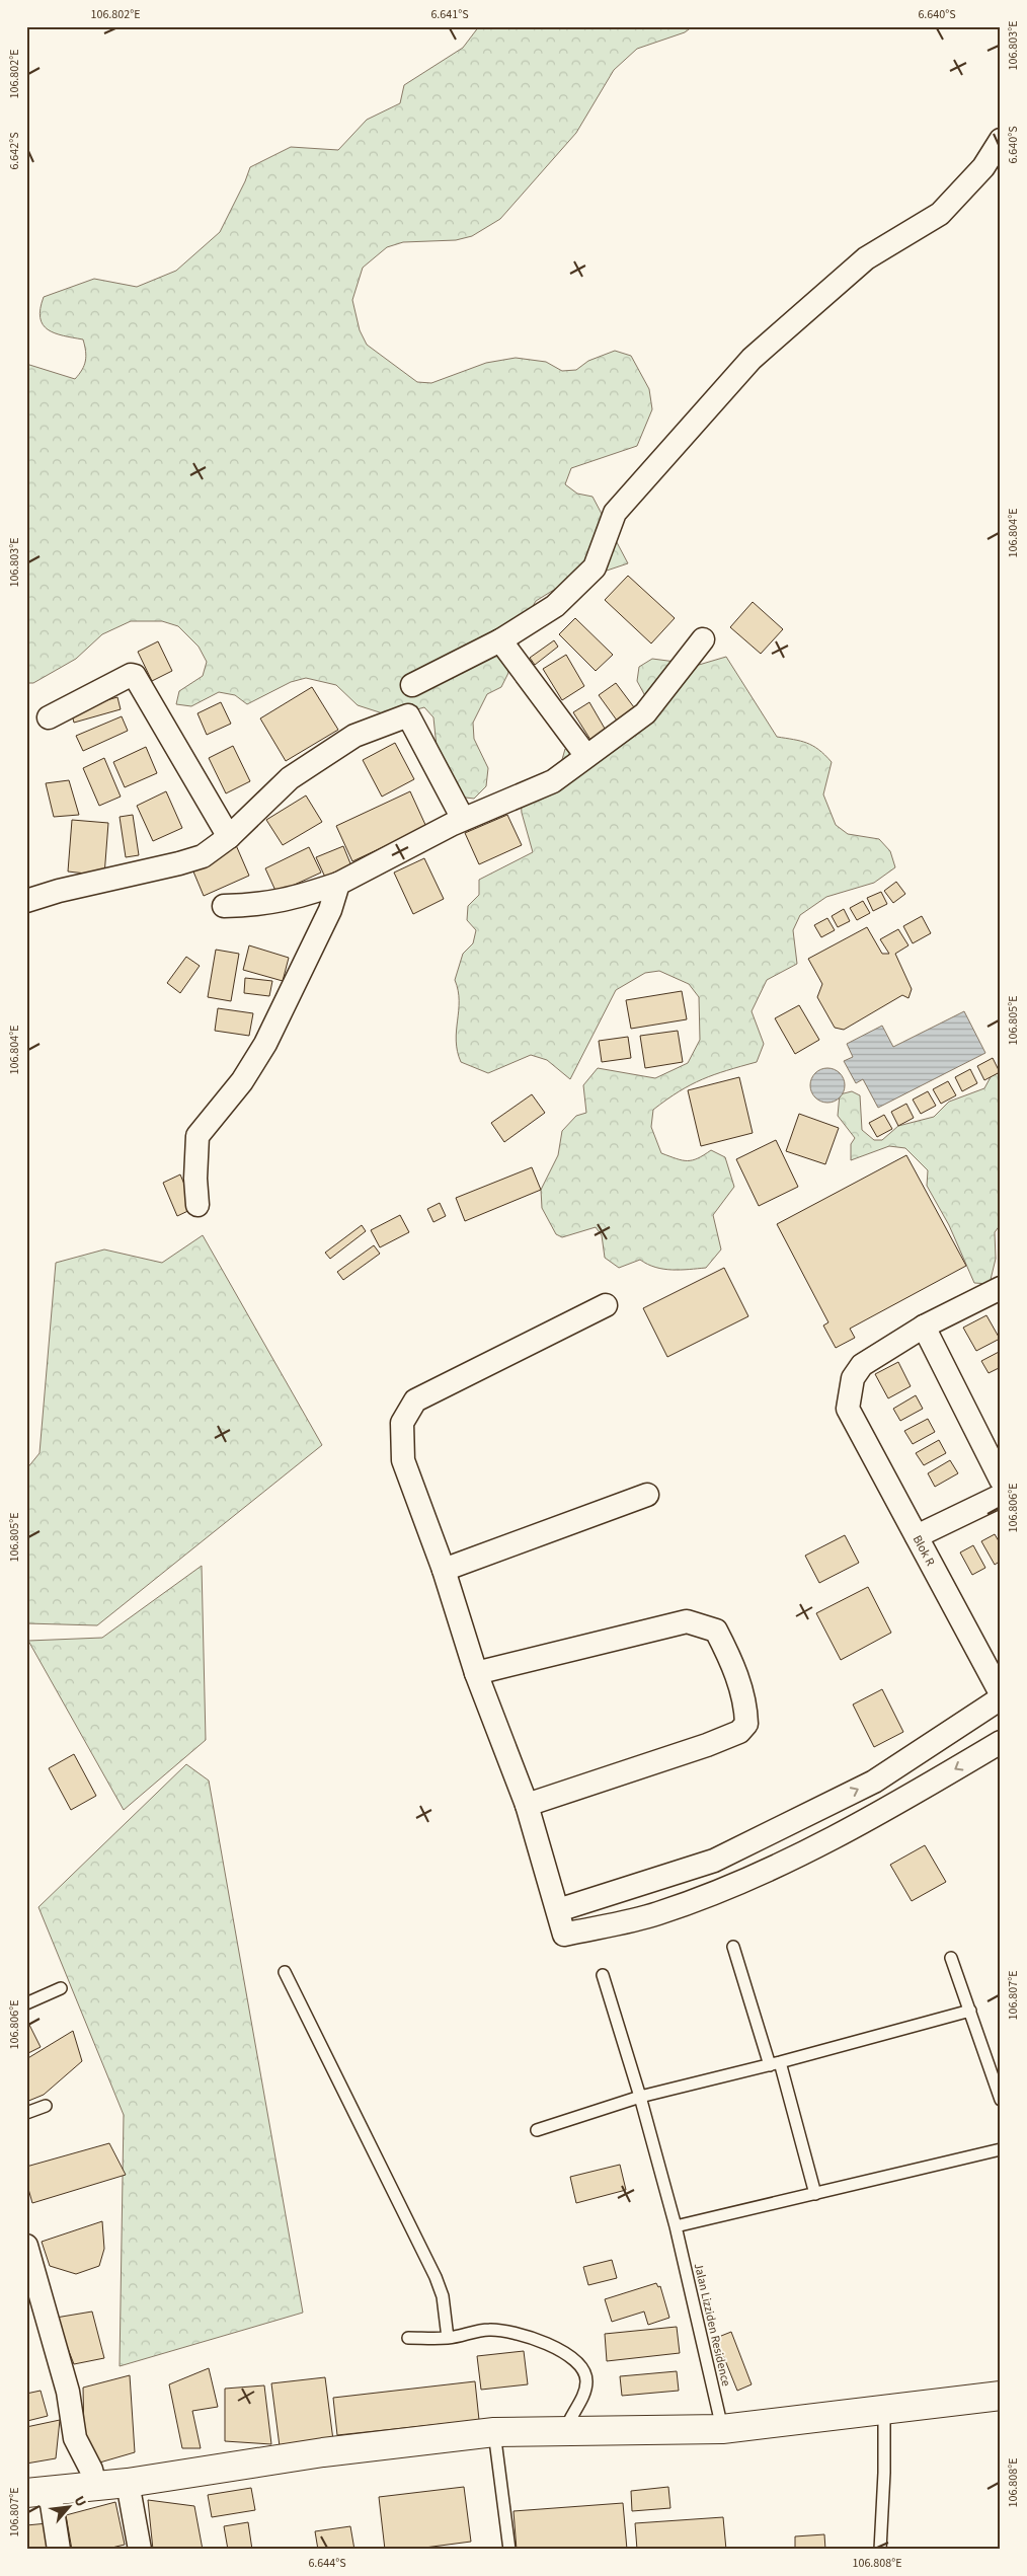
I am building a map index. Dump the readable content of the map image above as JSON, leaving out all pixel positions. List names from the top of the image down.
{
  "streets": {
    "street": ["Blok R"],
    "lane": ["Jalan Lizziden Residence"]
  },
  "north": "top right",
  "coordinates": [
    "106.802°E",
    "6.641°S",
    "6.640°S",
    "106.803°E",
    "6.642°S",
    "106.804°E",
    "106.805°E",
    "106.806°E",
    "106.807°E",
    "106.808°E",
    "6.644°S"
  ]
}
